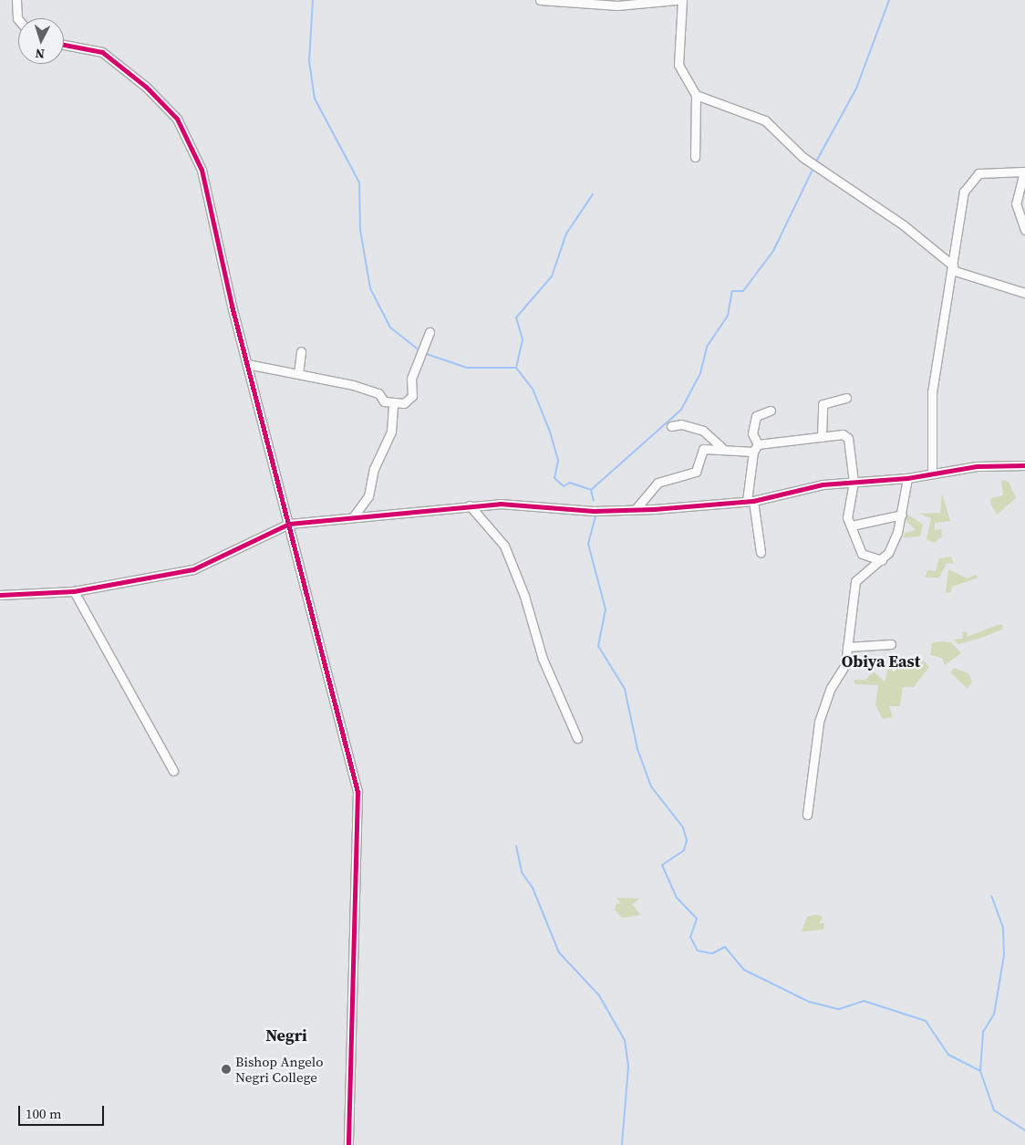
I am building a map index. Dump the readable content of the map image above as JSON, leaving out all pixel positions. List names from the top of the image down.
{
  "districts": ["Obiya East", "Negri"],
  "places": ["Bishop Angelo Negri College"],
  "scale_bar": "100 m",
  "north": "bottom"
}
